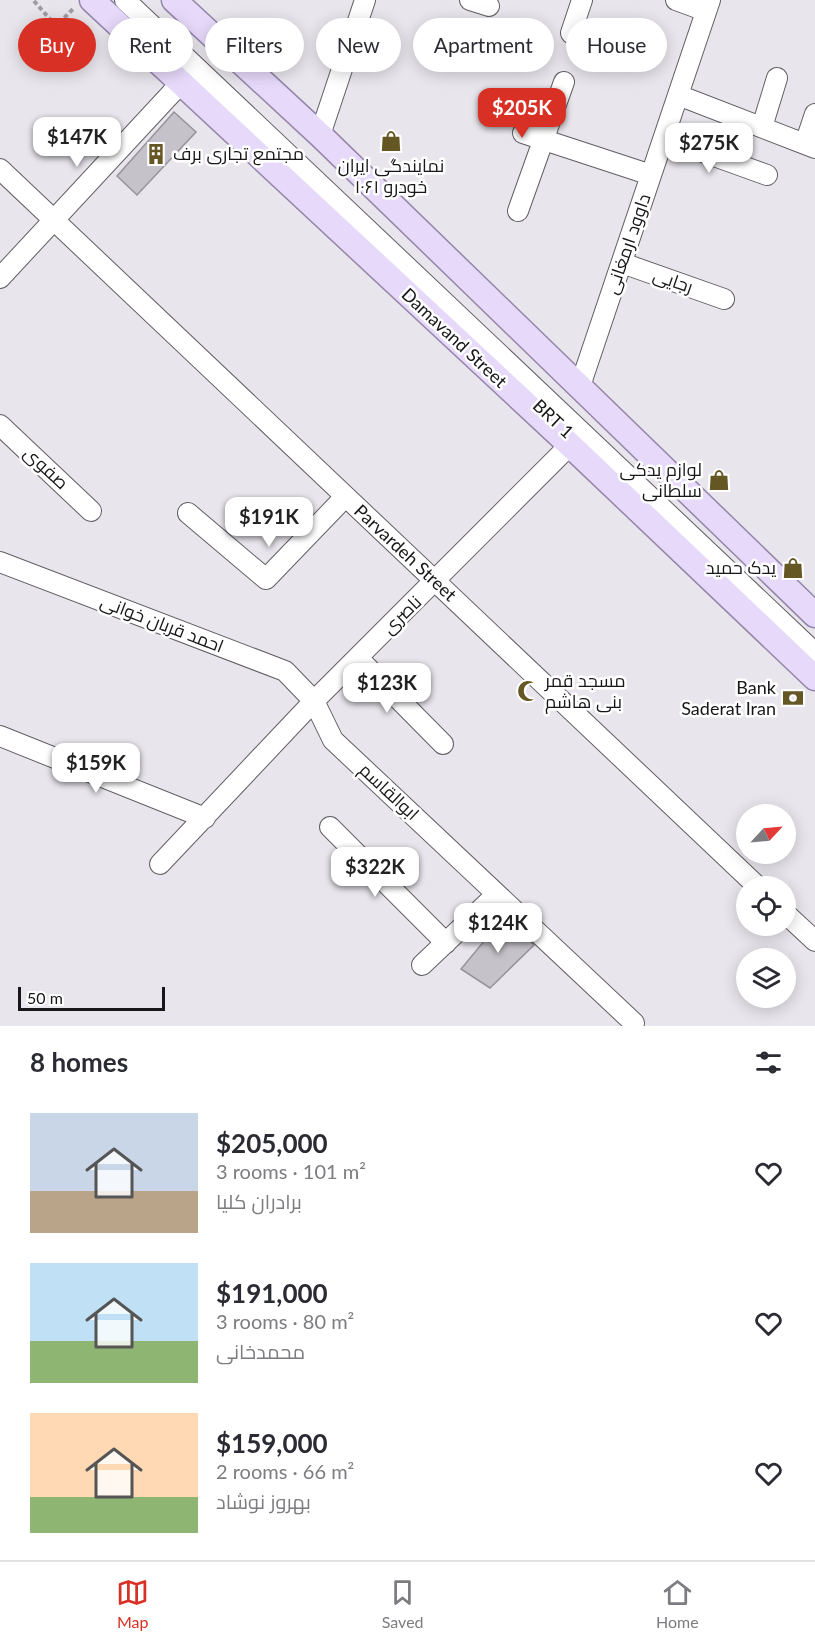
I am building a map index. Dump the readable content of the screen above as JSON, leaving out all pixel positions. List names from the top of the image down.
{
  "streets": {
    "main road": ["Damavand Street"],
    "street": [
      "داوود ارمغانی",
      "رجایی",
      "BRT 1",
      "صفوی",
      "Parvardeh Street",
      "ناصری",
      "احمد قربان خوانی",
      "ابوالقاسم"
    ]
  },
  "crossings": [
    ["داوود ارمغانی", "رجایی"],
    ["Damavand Street", "ناصری"],
    ["Parvardeh Street", "ناصری"],
    ["ناصری", "احمد قربان خوانی"],
    ["ناصری", "ابوالقاسم"],
    ["احمد قربان خوانی", "ابوالقاسم"]
  ],
  "places": {
    "shop": ["نمایندگی ایران خودرو ۱۰۶۱", "لوازم یدکی سلطانی", "یدک حمید"],
    "building": ["مجتمع تجاری برف"],
    "mosque": ["مسجد قمر بنی هاشم"],
    "bank": ["Bank Saderat Iran"]
  },
  "scale_bar": "50 m",
  "north": "top right",
  "page": {
    "chip": [
      "Buy",
      "Rent",
      "Filters",
      "New",
      "Apartment",
      "House"
    ],
    "price": [
      "$205K",
      "$147K",
      "$275K",
      "$191K",
      "$123K",
      "$159K",
      "$322K",
      "$124K"
    ],
    "scale": "50 m",
    "heading": "8 homes",
    "list": [
      {
        "name": "$205,000",
        "note": "3 rooms · 101 m² · برادران کلیا"
      },
      {
        "name": "$191,000",
        "note": "3 rooms · 80 m² · محمدخانی"
      },
      {
        "name": "$159,000",
        "note": "2 rooms · 66 m² · بهروز نوشاد"
      }
    ],
    "tabs": ["Map", "Saved", "Home"]
  }
}
